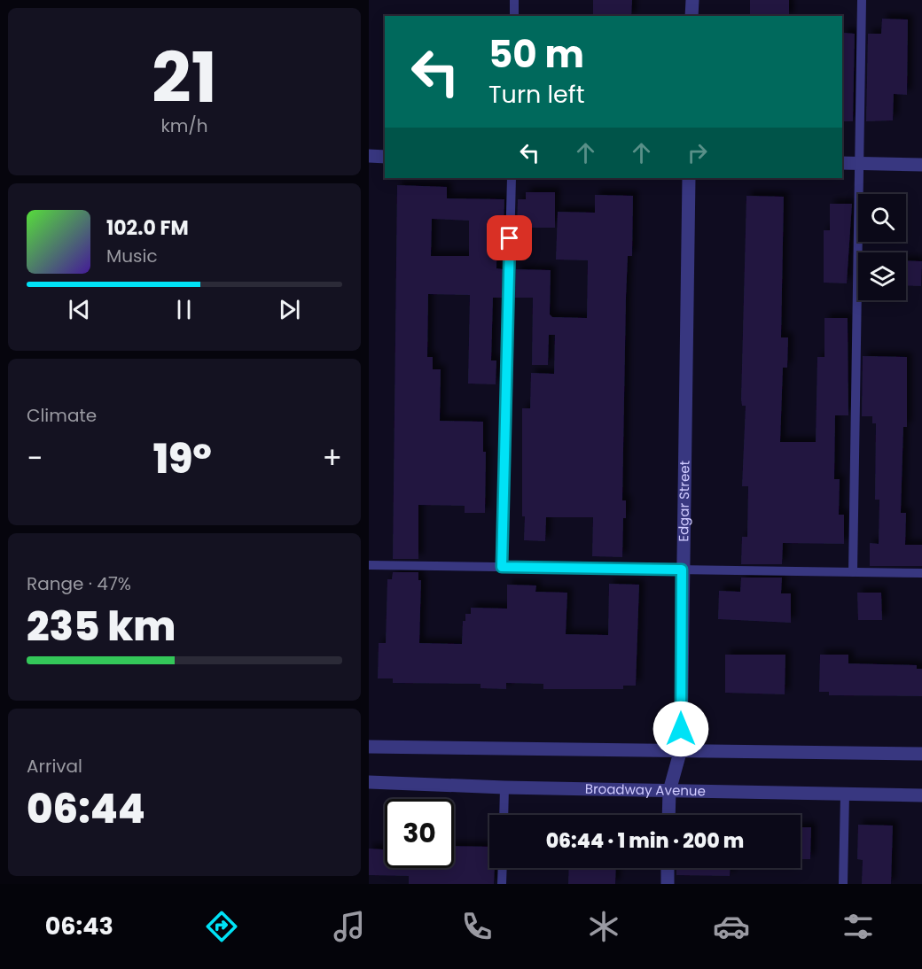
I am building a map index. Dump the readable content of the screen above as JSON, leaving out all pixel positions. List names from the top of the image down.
{
  "streets": {
    "street": ["Edgar Street", "Broadway Avenue"]
  },
  "crossings": [
    ["Edgar Street", "Broadway Avenue"]
  ],
  "page": {
    "tile": [
      ["21", "km/h"],
      "Climate",
      ["Range · 47%", "235 km"],
      ["Arrival", "06:44"]
    ],
    "turn": ["50 m", "Turn left"],
    "song": ["102.0 FM", "Music"],
    "heat": ["−", "19°", "+"],
    "limit": "30",
    "trip": "06:44 · 1 min · 200 m",
    "tabs": "06:43"
  }
}
